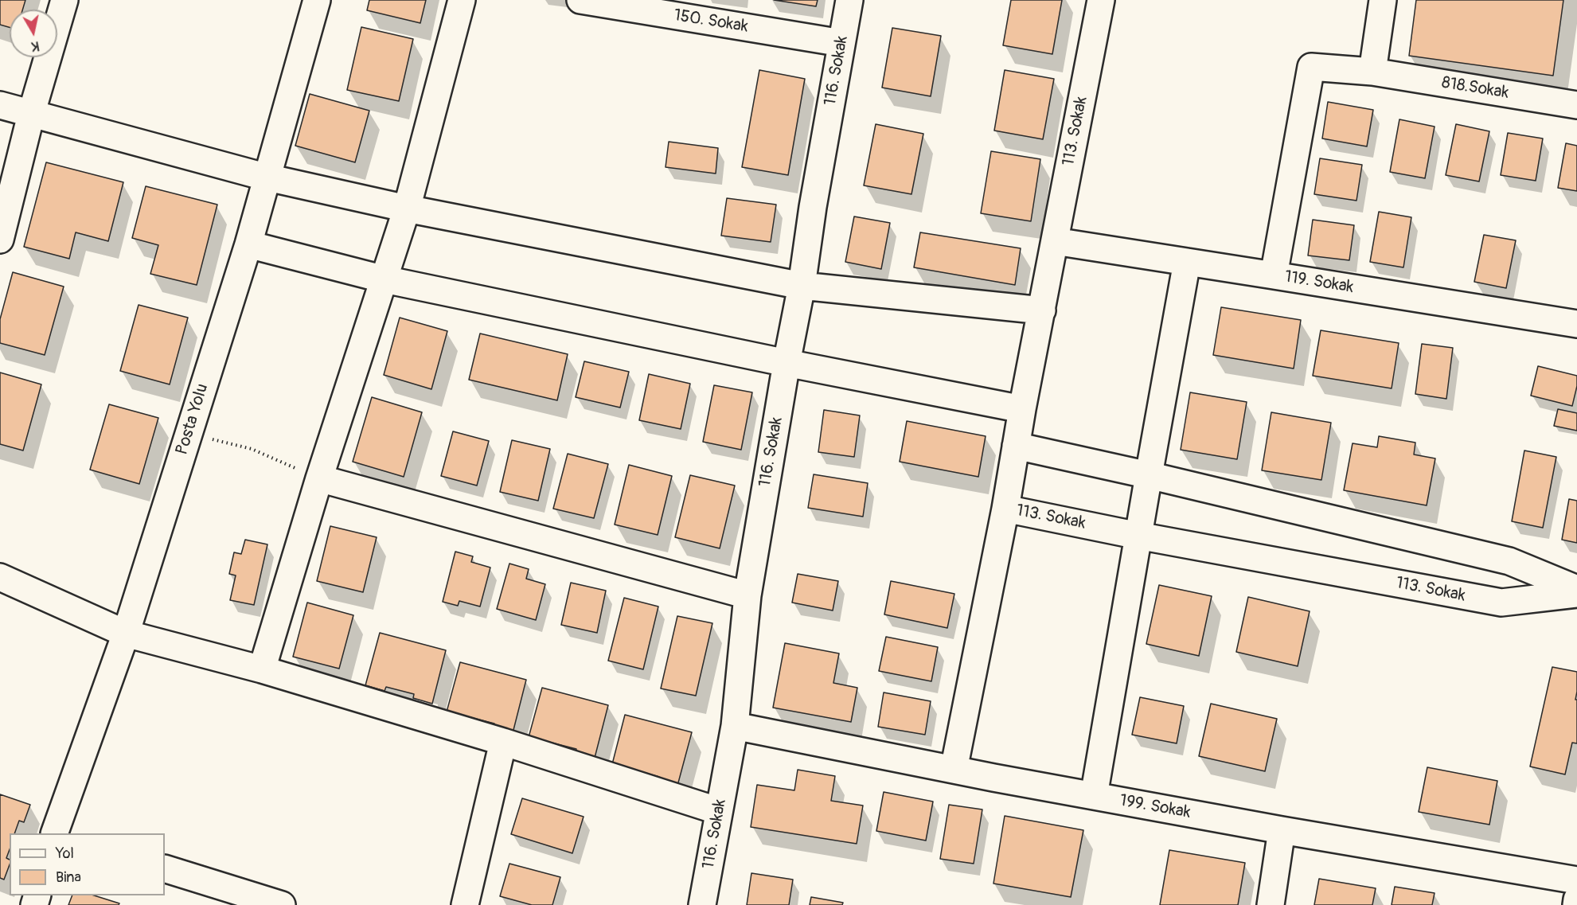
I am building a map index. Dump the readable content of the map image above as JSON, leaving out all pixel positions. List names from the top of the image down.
{
  "streets": {
    "street": [
      "150. Sokak",
      "116. Sokak",
      "818.Sokak",
      "113. Sokak",
      "119. Sokak",
      "Posta Yolu",
      "199. Sokak"
    ]
  },
  "crossings": [
    ["150. Sokak", "116. Sokak"],
    ["116. Sokak", "199. Sokak"],
    ["818.Sokak", "119. Sokak"]
  ],
  "legend": ["Yol", "Bina"],
  "north": "bottom"
}
